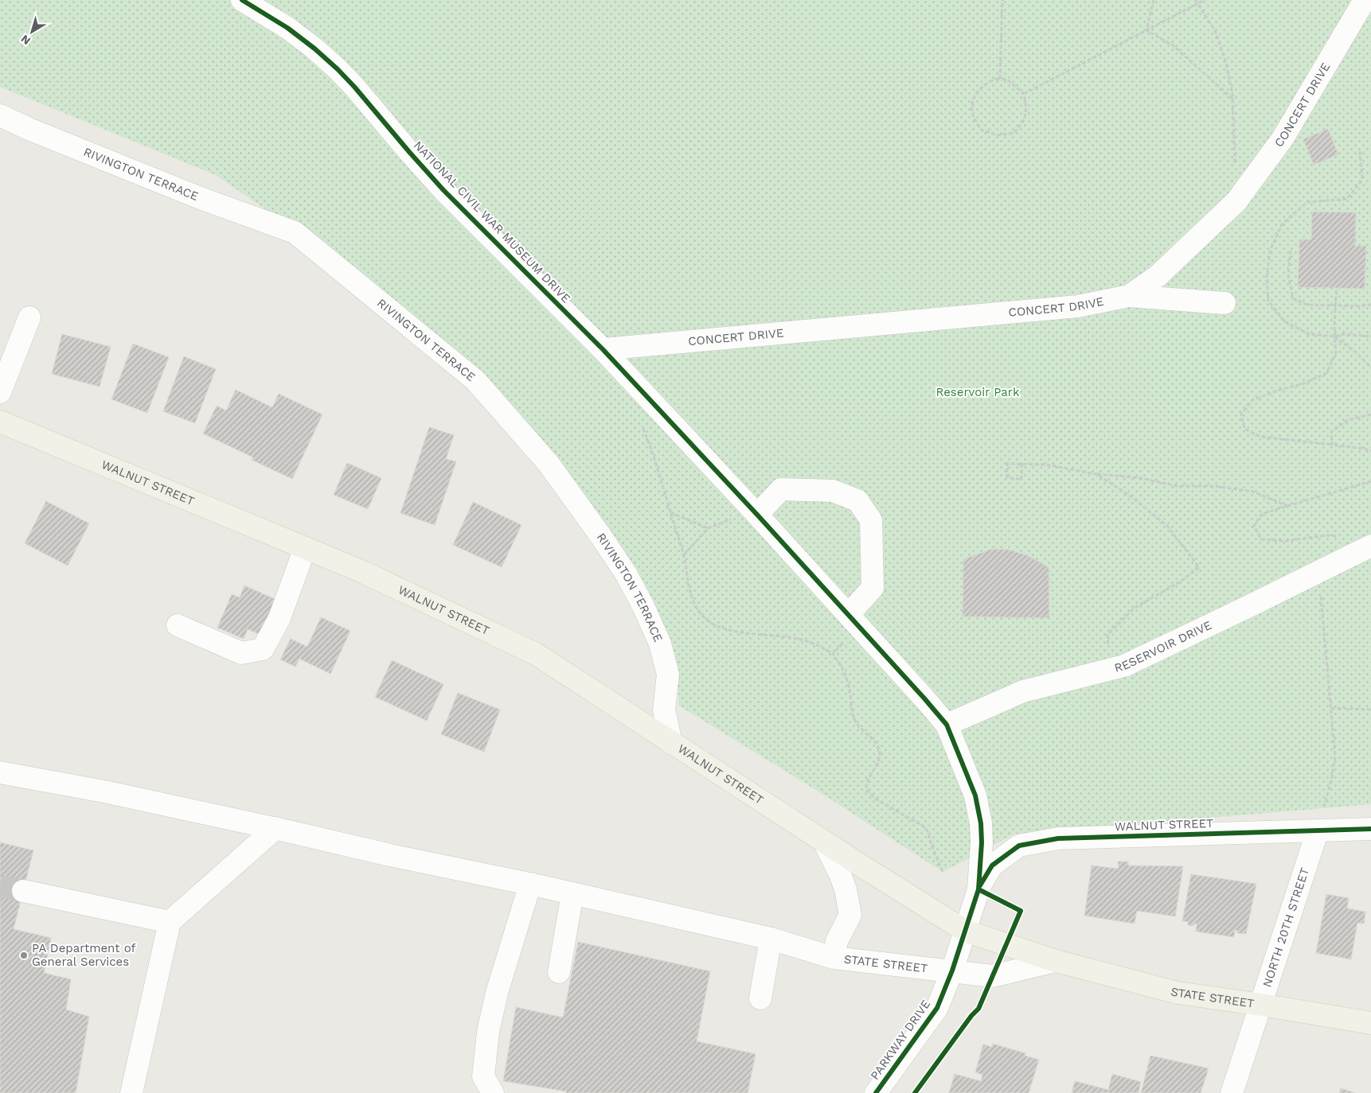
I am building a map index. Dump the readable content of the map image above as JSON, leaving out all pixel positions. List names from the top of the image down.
{
  "streets": {
    "main road": ["WALNUT STREET", "STATE STREET"],
    "street": [
      "CONCERT DRIVE",
      "RIVINGTON TERRACE",
      "NATIONAL CIVIL WAR MUSEUM DRIVE",
      "RESERVOIR DRIVE",
      "NORTH 20TH STREET",
      "PARKWAY DRIVE"
    ]
  },
  "crossings": [
    ["CONCERT DRIVE", "NATIONAL CIVIL WAR MUSEUM DRIVE"],
    ["RIVINGTON TERRACE", "WALNUT STREET"],
    ["NATIONAL CIVIL WAR MUSEUM DRIVE", "WALNUT STREET"],
    ["NATIONAL CIVIL WAR MUSEUM DRIVE", "RESERVOIR DRIVE"],
    ["NATIONAL CIVIL WAR MUSEUM DRIVE", "PARKWAY DRIVE"],
    ["WALNUT STREET", "NORTH 20TH STREET"],
    ["WALNUT STREET", "STATE STREET"],
    ["WALNUT STREET", "PARKWAY DRIVE"],
    ["NORTH 20TH STREET", "STATE STREET"],
    ["STATE STREET", "PARKWAY DRIVE"]
  ],
  "parks": ["Reservoir Park"],
  "places": ["PA Department of General Services"],
  "north": "bottom left"
}
